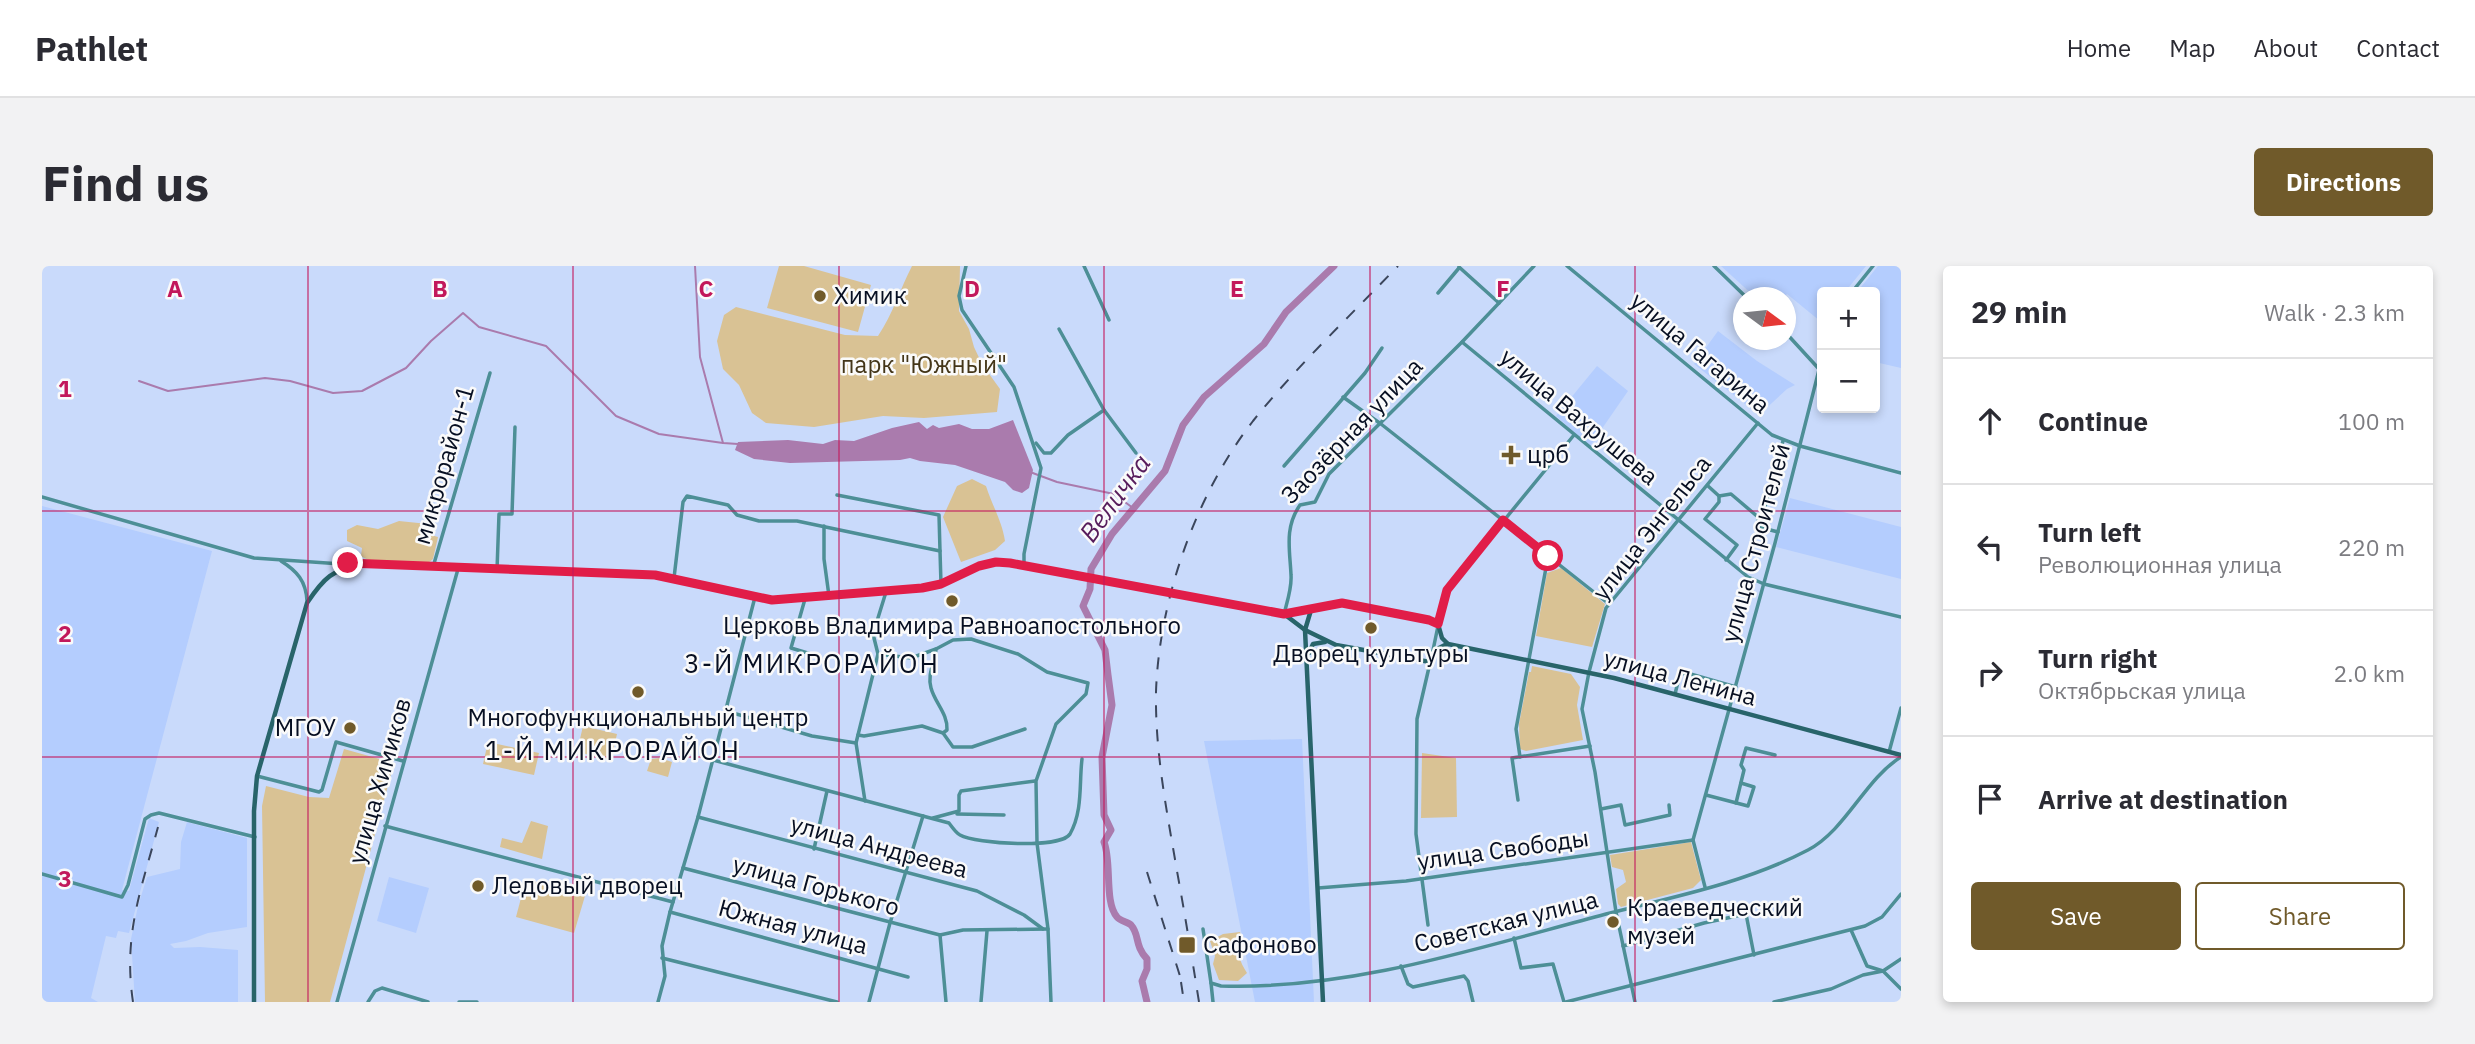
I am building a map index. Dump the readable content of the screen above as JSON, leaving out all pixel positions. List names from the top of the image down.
{
  "streets": {
    "main road": ["улица Ленина"],
    "street": [
      "улица Гагарина",
      "улица Вахрушева",
      "Заозёрная улица",
      "микрорайон-1",
      "улица Энгельса",
      "улица Строителей",
      "улица Химиков",
      "улица Андреева",
      "улица Свободы",
      "улица Горького",
      "Советская улица",
      "Южная улица"
    ]
  },
  "crossings": [
    ["улица Гагарина", "улица Энгельса"],
    ["улица Гагарина", "улица Строителей"],
    ["улица Вахрушева", "Заозёрная улица"],
    ["улица Вахрушева", "улица Энгельса"],
    ["улица Вахрушева", "улица Строителей"],
    ["улица Энгельса", "улица Ленина"],
    ["улица Энгельса", "улица Свободы"],
    ["улица Энгельса", "Советская улица"],
    ["улица Строителей", "улица Ленина"],
    ["улица Строителей", "улица Свободы"],
    ["улица Ленина", "Советская улица"]
  ],
  "districts": ["3-Й МИКРОРАЙОН", "1-Й МИКРОРАЙОН"],
  "water": ["Величка"],
  "parks": ["парк \"Южный\""],
  "places": {
    "other": [
      "Химик",
      "Церковь Владимира Равноапостольного",
      "Дворец культуры",
      "Многофункциональный центр",
      "МГОУ",
      "Ледовый дворец",
      "Краеведческий музей"
    ],
    "health": ["црб"],
    "transit": ["Сафоново"]
  },
  "north": "right",
  "page": {
    "header": "Pathlet",
    "nav": [
      "Home",
      "Map",
      "About",
      "Contact"
    ],
    "buttons": [
      "Directions",
      ["Save", "Share"]
    ],
    "title": "Find us",
    "heading": ["29 min", "Walk · 2.3 km"],
    "map_buttons": ["+", "−"],
    "list": [
      ["Continue", "100 m"],
      ["Turn left", "Революционная улица", "220 m"],
      ["Turn right", "Октябрьская улица", "2.0 km"],
      "Arrive at destination"
    ]
  },
  "grid": {
    "columns": [
      "A",
      "B",
      "C",
      "D",
      "E",
      "F"
    ],
    "rows": ["1", "2", "3"]
  }
}
